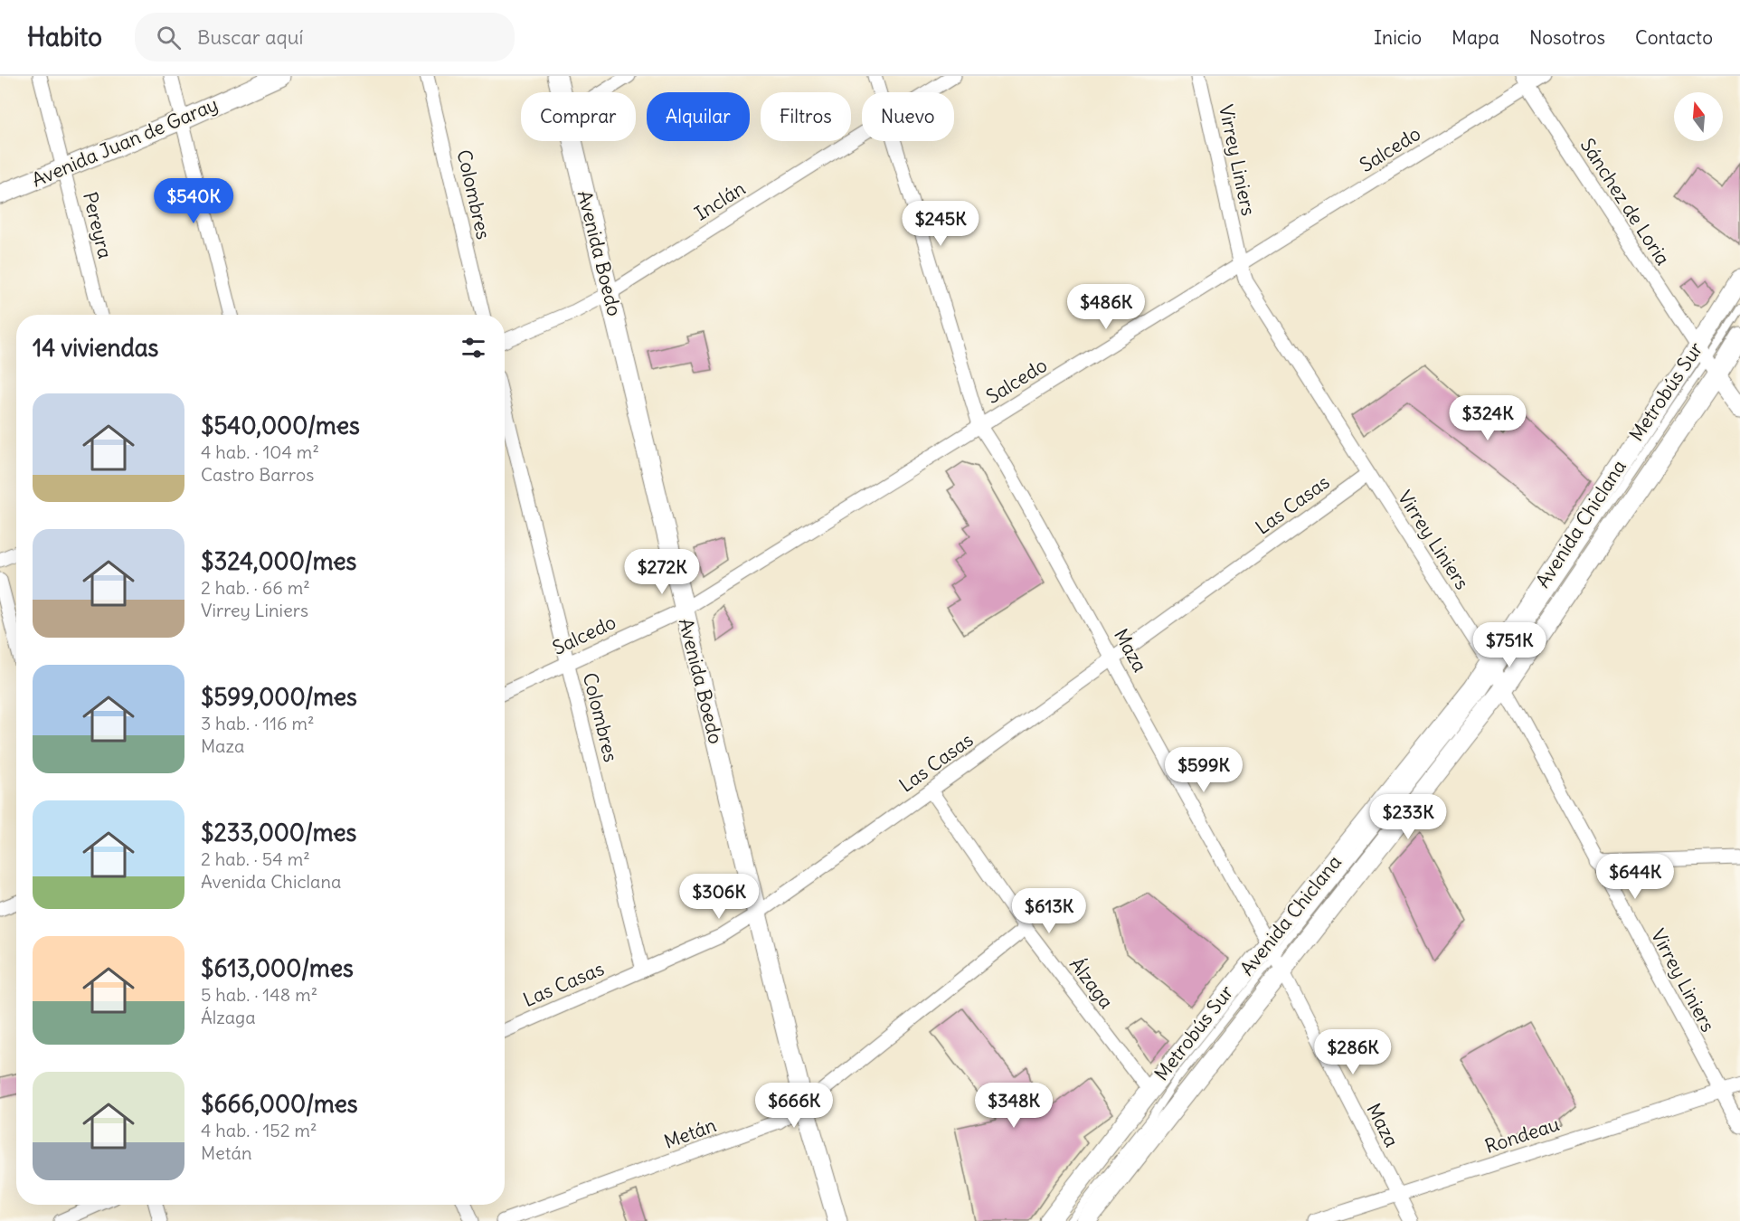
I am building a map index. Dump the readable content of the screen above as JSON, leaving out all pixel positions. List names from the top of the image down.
{
  "streets": {
    "main road": ["Avenida Juan de Garay", "Avenida Boedo", "Avenida Chiclana"],
    "street": [
      "Salcedo",
      "Virrey Liniers",
      "Colombres",
      "Inclán",
      "Sánchez de Loria",
      "Pereyra",
      "Las Casas",
      "Maza",
      "Álzaga",
      "Metán",
      "Rondeau"
    ],
    "lane": ["Metrobús Sur"]
  },
  "crossings": [
    ["Avenida Juan de Garay", "Pereyra"],
    ["Salcedo", "Virrey Liniers"],
    ["Salcedo", "Colombres"],
    ["Salcedo", "Sánchez de Loria"],
    ["Salcedo", "Avenida Boedo"],
    ["Salcedo", "Maza"],
    ["Virrey Liniers", "Las Casas"],
    ["Virrey Liniers", "Avenida Chiclana"],
    ["Virrey Liniers", "Rondeau"],
    ["Colombres", "Las Casas"],
    ["Inclán", "Avenida Boedo"],
    ["Sánchez de Loria", "Metrobús Sur"],
    ["Sánchez de Loria", "Avenida Chiclana"],
    ["Avenida Boedo", "Las Casas"],
    ["Avenida Boedo", "Metán"],
    ["Metrobús Sur", "Avenida Chiclana"],
    ["Metrobús Sur", "Maza"],
    ["Las Casas", "Maza"],
    ["Las Casas", "Álzaga"],
    ["Avenida Chiclana", "Maza"],
    ["Avenida Chiclana", "Álzaga"],
    ["Maza", "Rondeau"],
    ["Álzaga", "Metán"]
  ],
  "north": "top",
  "page": {
    "header": "Habito",
    "search": "Buscar aquí",
    "nav": [
      "Inicio",
      "Mapa",
      "Nosotros",
      "Contacto"
    ],
    "chip": [
      "Comprar",
      "Alquilar",
      "Filtros",
      "Nuevo"
    ],
    "price": [
      "$540K",
      "$245K",
      "$486K",
      "$324K",
      "$272K",
      "$751K",
      "$599K",
      "$233K",
      "$644K",
      "$306K",
      "$613K",
      "$286K",
      "$666K",
      "$348K"
    ],
    "heading": "14 viviendas",
    "list": [
      {
        "name": "$540,000/mes",
        "note": "4 hab. · 104 m² · Castro Barros"
      },
      {
        "name": "$324,000/mes",
        "note": "2 hab. · 66 m² · Virrey Liniers"
      },
      {
        "name": "$599,000/mes",
        "note": "3 hab. · 116 m² · Maza"
      },
      {
        "name": "$233,000/mes",
        "note": "2 hab. · 54 m² · Avenida Chiclana"
      },
      {
        "name": "$613,000/mes",
        "note": "5 hab. · 148 m² · Álzaga"
      },
      {
        "name": "$666,000/mes",
        "note": "4 hab. · 152 m² · Metán"
      }
    ]
  }
}
